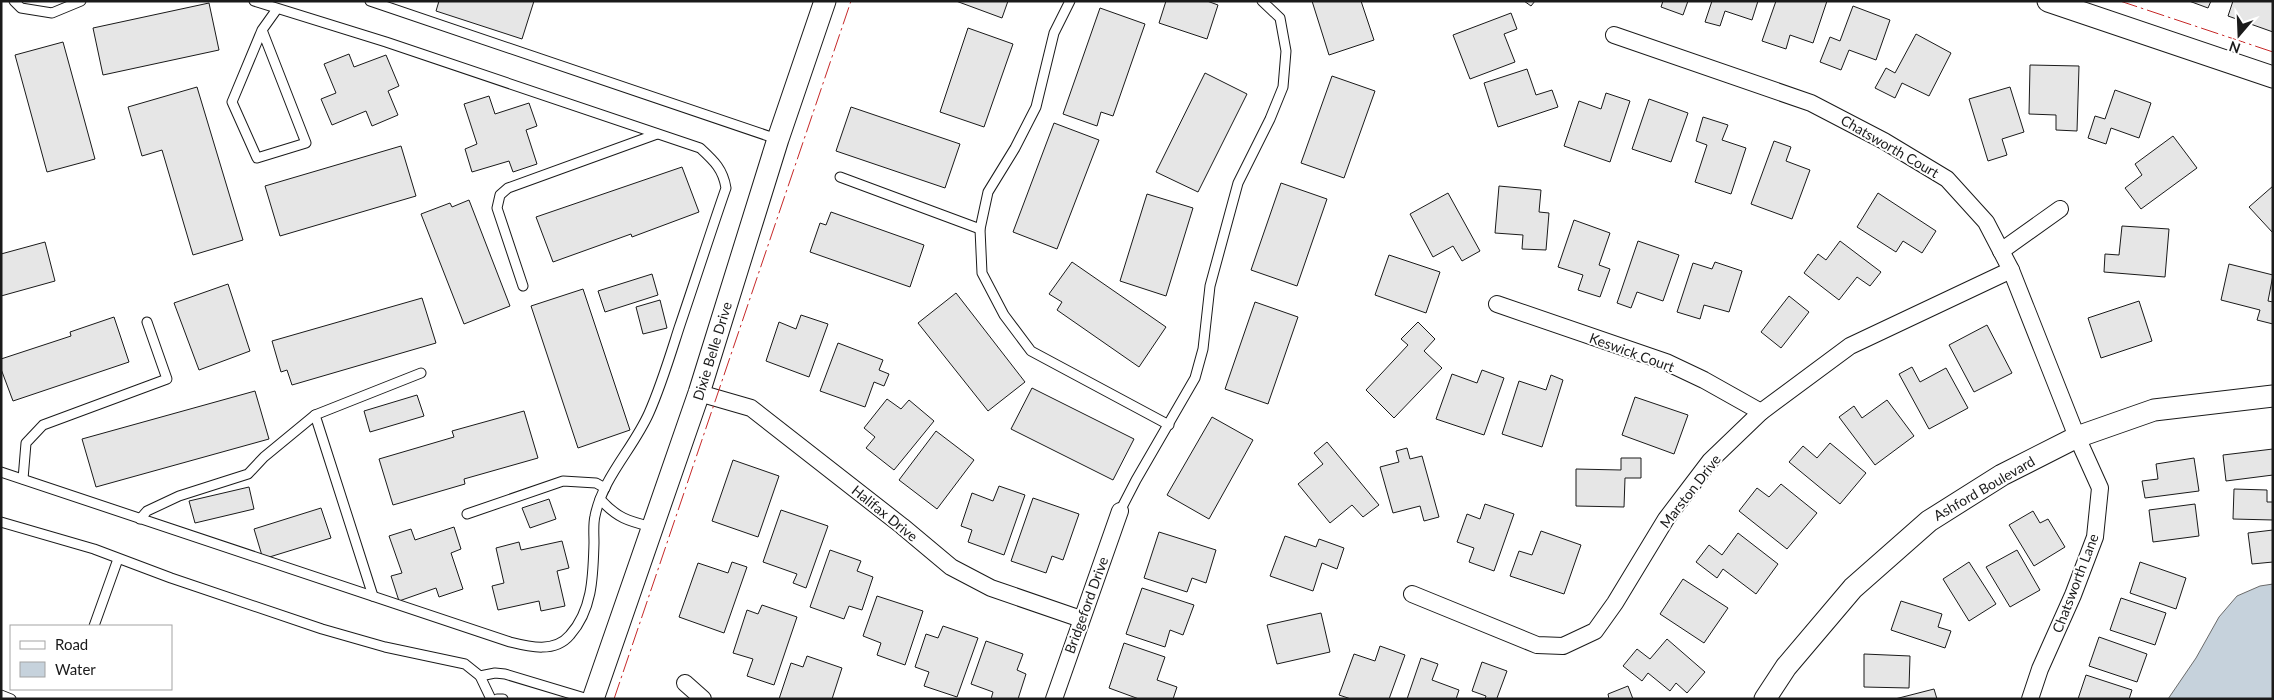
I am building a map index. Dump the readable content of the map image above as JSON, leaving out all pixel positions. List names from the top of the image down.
{
  "streets": {
    "street": [
      "Chatsworth Court",
      "Dixie Belle Drive",
      "Keswick Court",
      "Ashford Boulevard",
      "Marston Drive",
      "Halifax Drive",
      "Chatsworth Lane",
      "Bridgeford Drive"
    ]
  },
  "crossings": [
    ["Chatsworth Court", "Ashford Boulevard"],
    ["Chatsworth Court", "Marston Drive"],
    ["Chatsworth Court", "Chatsworth Lane"],
    ["Dixie Belle Drive", "Halifax Drive"],
    ["Keswick Court", "Marston Drive"],
    ["Ashford Boulevard", "Chatsworth Lane"],
    ["Halifax Drive", "Bridgeford Drive"]
  ],
  "legend": ["Road", "Water"],
  "north": "bottom"
}
